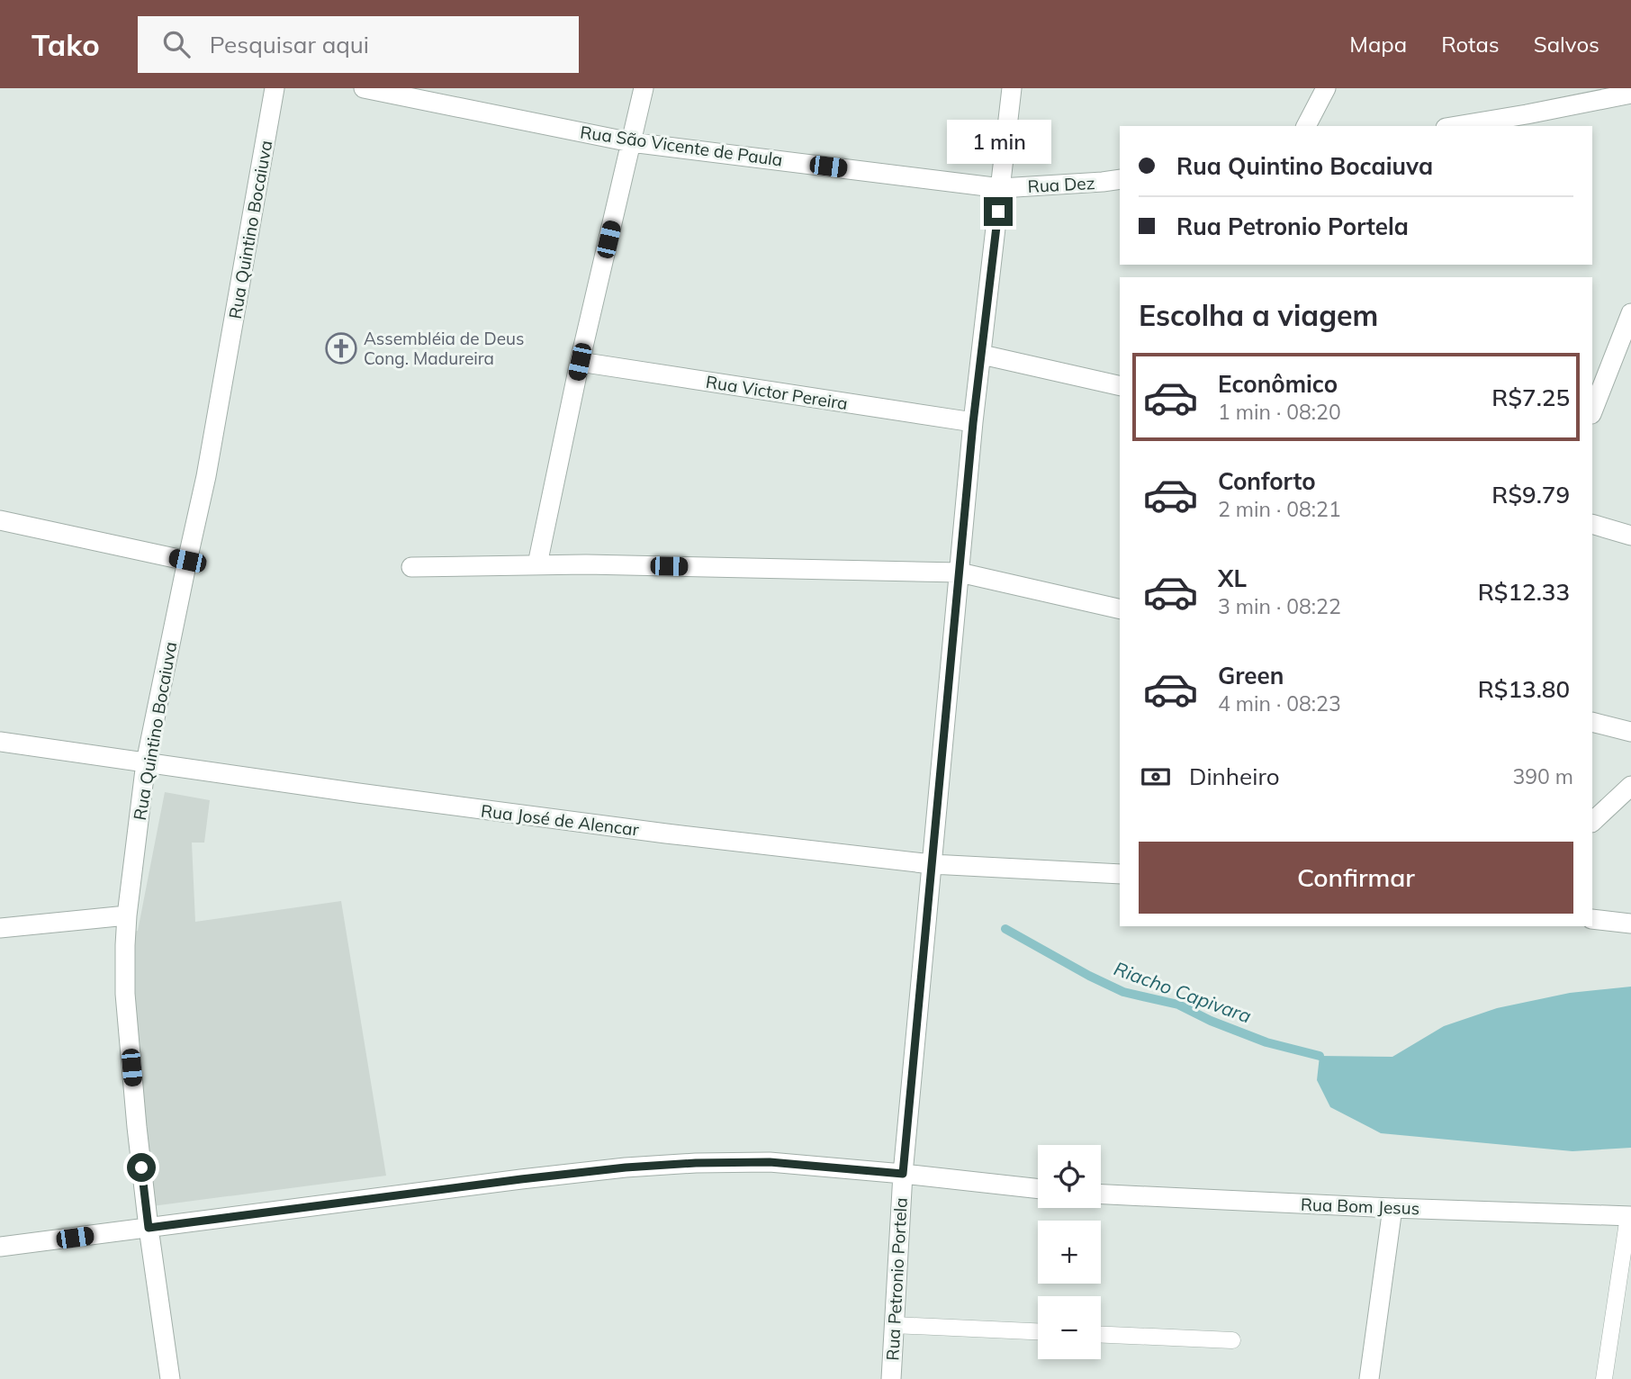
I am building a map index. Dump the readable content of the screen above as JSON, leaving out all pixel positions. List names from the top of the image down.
{
  "streets": {
    "street": [
      "Rua São Vicente de Paula",
      "Rua Dez",
      "Rua Quintino Bocaiuva",
      "Rua Victor Pereira",
      "Rua José de Alencar",
      "Rua Bom Jesus",
      "Rua Petronio Portela"
    ]
  },
  "crossings": [
    ["Rua São Vicente de Paula", "Rua Dez"],
    ["Rua São Vicente de Paula", "Rua Petronio Portela"],
    ["Rua Dez", "Rua Petronio Portela"],
    ["Rua Quintino Bocaiuva", "Rua José de Alencar"],
    ["Rua Victor Pereira", "Rua Petronio Portela"],
    ["Rua José de Alencar", "Rua Petronio Portela"]
  ],
  "water": ["Riacho Capivara"],
  "places": {
    "church": ["Assembléia de Deus Cong. Madureira"]
  },
  "page": {
    "header": "Tako",
    "search": "Pesquisar aqui",
    "nav": ["Mapa", "Rotas", "Salvos"],
    "bubble": "1 min",
    "banner": ["Rua Quintino Bocaiuva", "Rua Petronio Portela"],
    "heading": "Escolha a viagem",
    "list": [
      {
        "name": "Econômico",
        "note": "1 min · 08:20",
        "value": "R$7.25"
      },
      {
        "name": "Conforto",
        "note": "2 min · 08:21",
        "value": "R$9.79"
      },
      {
        "name": "XL",
        "note": "3 min · 08:22",
        "value": "R$12.33"
      },
      {
        "name": "Green",
        "note": "4 min · 08:23",
        "value": "R$13.80"
      }
    ],
    "pay": ["Dinheiro", "390 m"],
    "buttons": "Confirmar",
    "map_buttons": ["+", "−"]
  }
}
